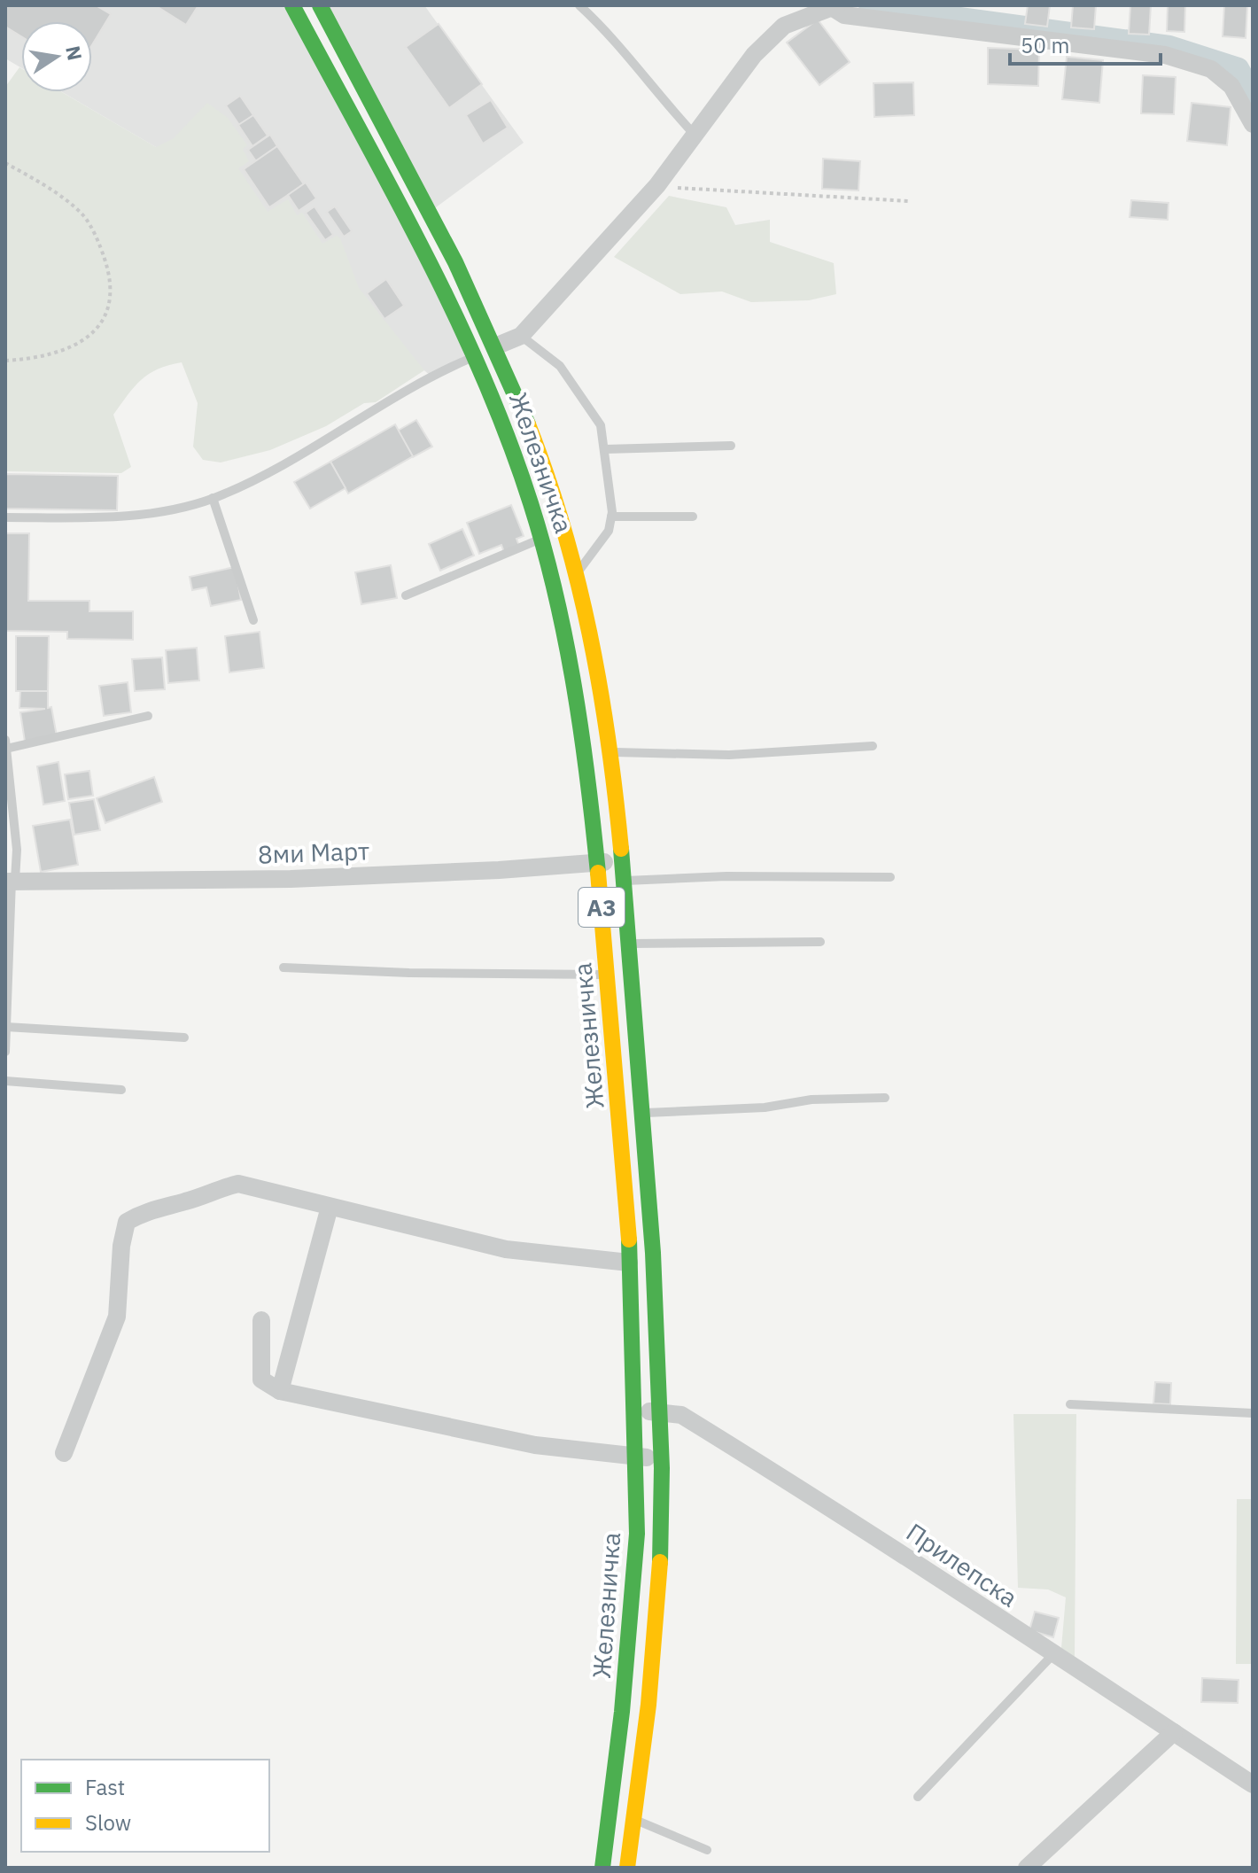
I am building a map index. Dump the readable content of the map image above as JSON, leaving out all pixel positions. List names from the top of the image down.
{
  "streets": {
    "main road": ["Железничка", "A3"],
    "street": ["8ми Март", "Прилепска"]
  },
  "crossings": [
    ["Железничка", "8ми Март"],
    ["Железничка", "Прилепска"]
  ],
  "legend": ["Fast", "Slow"],
  "scale_bar": "50 m",
  "north": "right"
}
